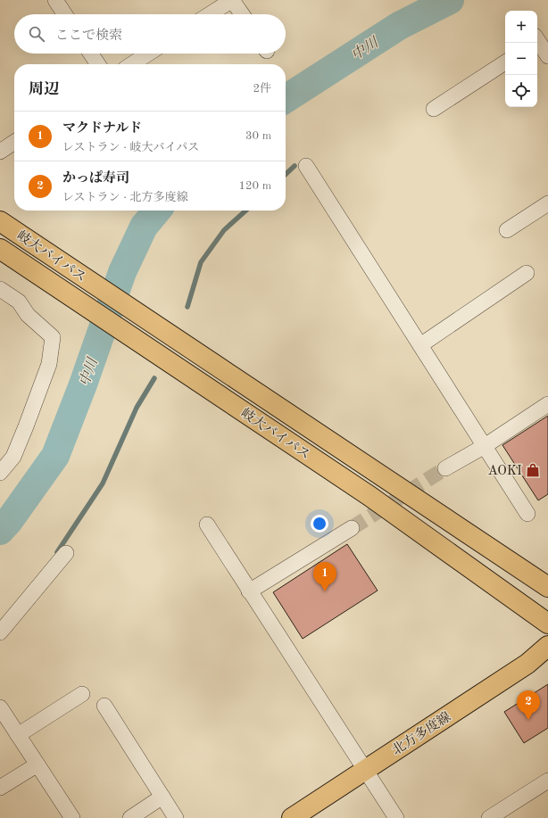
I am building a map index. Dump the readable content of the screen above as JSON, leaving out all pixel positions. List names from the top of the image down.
{
  "streets": {
    "main road": ["岐大バイパス", "北方多度線"]
  },
  "water": ["中川"],
  "places": {
    "shop": ["AOKI"]
  },
  "page": {
    "map_buttons": ["+", "−"],
    "search": "ここで検索",
    "heading": ["周辺", "2件"],
    "list": [
      {
        "mark": "1",
        "name": "マクドナルド",
        "note": "レストラン · 岐大バイパス",
        "value": "30 m"
      },
      {
        "mark": "2",
        "name": "かっぱ寿司",
        "note": "レストラン · 北方多度線",
        "value": "120 m"
      }
    ],
    "pins": ["1", "2"]
  }
}
